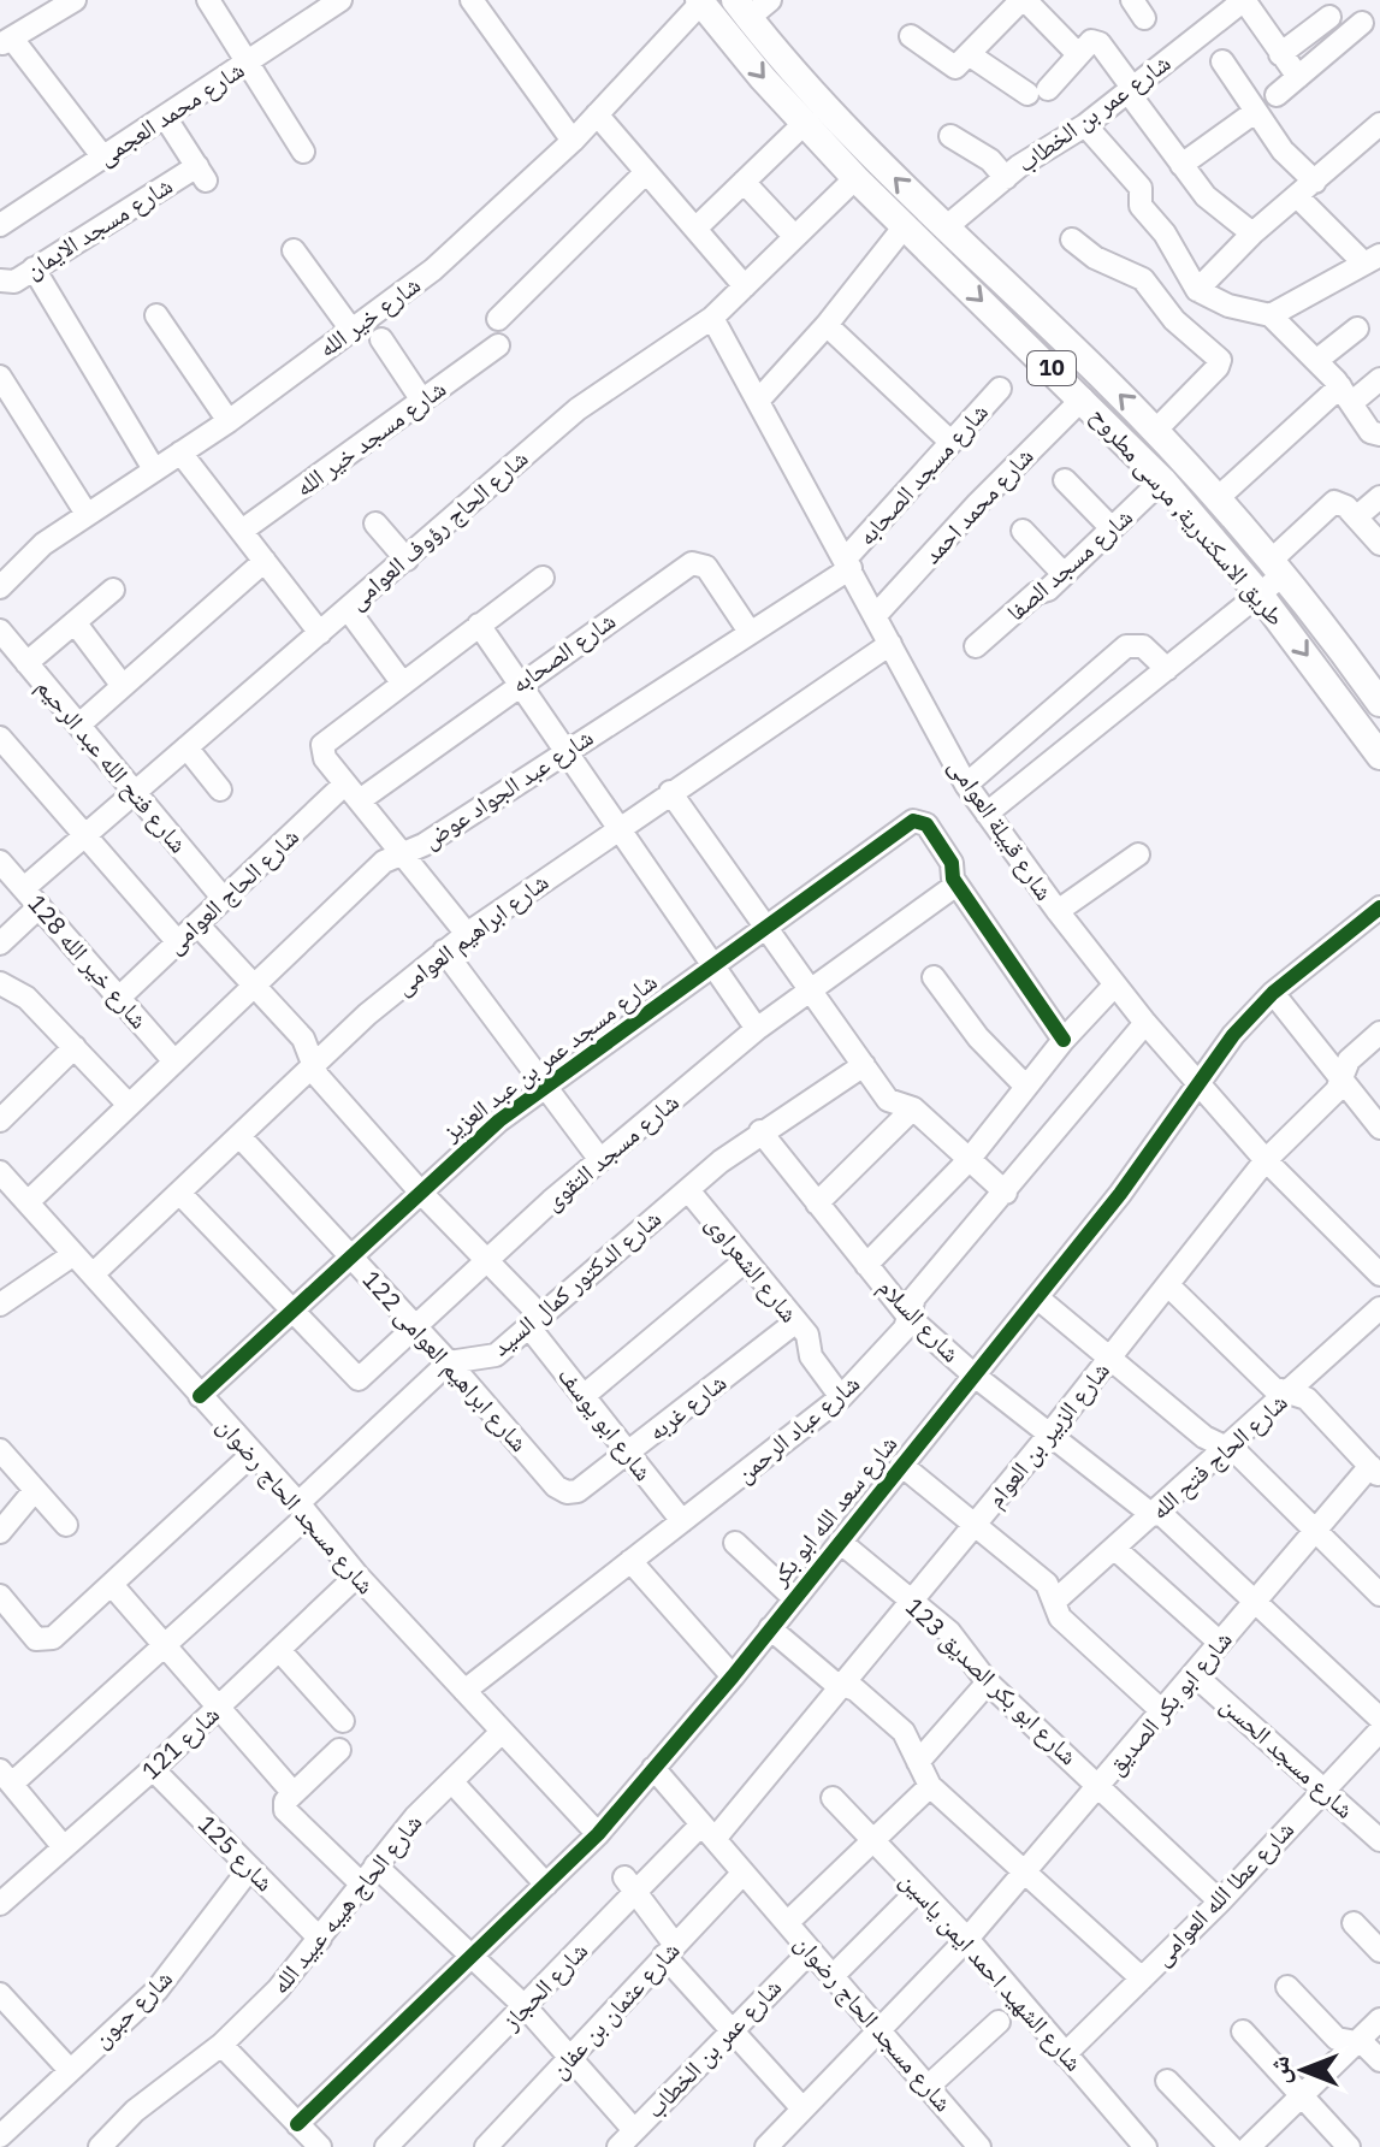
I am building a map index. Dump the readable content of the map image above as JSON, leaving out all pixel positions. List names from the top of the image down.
{
  "streets": {
    "main road": ["10", "طريق الاسكندرية, مرسى مطروح"],
    "street": [
      "شارع محمد العجمى",
      "شارع عمر بن الخطاب",
      "شارع مسجد الايمان",
      "شارع خير الله",
      "شارع مسجد خير الله",
      "شارع مسجد الصحابه",
      "شارع محمد احمد",
      "شارع الحاج رؤوف العوامى",
      "شارع مسجد الصفا",
      "شارع الصحابه",
      "شارع فتح الله عبد الرحيم",
      "شارع عبد الجواد عوض",
      "شارع قبيلة العوامى",
      "شارع الحاج العوامى",
      "شارع ابراهيم العوامى",
      "شارع خير الله 128",
      "شارع مسجد عمر بن عبد العزيز",
      "شارع مسجد التقوى",
      "شارع الشعراوى",
      "شارع الدكتور كمال السيد",
      "شارع السلام",
      "شارع ابراهيم العوامى 122",
      "شارع غربه",
      "شارع ابو يوسف",
      "شارع عباد الرحمن",
      "شارع الزبير بن العوام",
      "شارع الحاج فتح الله",
      "شارع مسجد الحاج رضوان",
      "شارع سعد الله ابو بكر",
      "شارع ابو بكر الصديق 123",
      "شارع ابو بكر الصديق",
      "شارع 121",
      "شارع مسجد الحسن",
      "شارع 125",
      "شارع عطا الله العوامى",
      "شارع الحاج هيبه عبيد الله",
      "شارع الشهيد احمد ايمن ياسين",
      "شارع الحجاز",
      "شارع حبون",
      "شارع عثمان بن عفان"
    ]
  },
  "crossings": [
    ["شارع محمد العجمى", "شارع مسجد الايمان"],
    ["شارع عمر بن الخطاب", "طريق الاسكندرية, مرسى مطروح"],
    ["شارع عمر بن الخطاب", "شارع مسجد الحاج رضوان"],
    ["شارع خير الله", "طريق الاسكندرية, مرسى مطروح"],
    ["شارع مسجد الصحابه", "شارع عبد الجواد عوض"],
    ["شارع مسجد الصحابه", "شارع قبيلة العوامى"],
    ["شارع محمد احمد", "طريق الاسكندرية, مرسى مطروح"],
    ["شارع محمد احمد", "شارع قبيلة العوامى"],
    ["طريق الاسكندرية, مرسى مطروح", "شارع الحاج رؤوف العوامى"],
    ["طريق الاسكندرية, مرسى مطروح", "شارع مسجد الصفا"],
    ["شارع الحاج رؤوف العوامى", "شارع فتح الله عبد الرحيم"],
    ["شارع الحاج رؤوف العوامى", "شارع قبيلة العوامى"],
    ["شارع الحاج رؤوف العوامى", "شارع خير الله 128"],
    ["شارع الصحابه", "شارع عبد الجواد عوض"],
    ["شارع الصحابه", "شارع الحاج العوامى"],
    ["شارع فتح الله عبد الرحيم", "شارع الحاج العوامى"],
    ["شارع عبد الجواد عوض", "شارع قبيلة العوامى"],
    ["شارع عبد الجواد عوض", "شارع خير الله 128"],
    ["شارع عبد الجواد عوض", "شارع ابو يوسف"],
    ["شارع عبد الجواد عوض", "شارع مسجد الحاج رضوان"],
    ["شارع قبيلة العوامى", "شارع ابراهيم العوامى"],
    ["شارع قبيلة العوامى", "شارع عباد الرحمن"],
    ["شارع قبيلة العوامى", "شارع الزبير بن العوام"],
    ["شارع قبيلة العوامى", "شارع سعد الله ابو بكر"],
    ["شارع الحاج العوامى", "شارع خير الله 128"],
    ["شارع الحاج العوامى", "شارع ابو يوسف"],
    ["شارع ابراهيم العوامى", "شارع ابراهيم العوامى 122"],
    ["شارع ابراهيم العوامى", "شارع ابو يوسف"],
    ["شارع ابراهيم العوامى", "شارع مسجد الحاج رضوان"],
    ["شارع مسجد عمر بن عبد العزيز", "شارع مسجد التقوى"],
    ["شارع مسجد عمر بن عبد العزيز", "شارع ابراهيم العوامى 122"],
    ["شارع مسجد عمر بن عبد العزيز", "شارع ابو يوسف"],
    ["شارع مسجد عمر بن عبد العزيز", "شارع مسجد الحاج رضوان"],
    ["شارع مسجد التقوى", "شارع ابراهيم العوامى 122"],
    ["شارع مسجد التقوى", "شارع ابو يوسف"],
    ["شارع الشعراوى", "شارع الدكتور كمال السيد"],
    ["شارع الشعراوى", "شارع غربه"],
    ["شارع الشعراوى", "شارع عباد الرحمن"],
    ["شارع الدكتور كمال السيد", "شارع السلام"],
    ["شارع الدكتور كمال السيد", "شارع ابراهيم العوامى 122"],
    ["شارع الدكتور كمال السيد", "شارع ابو يوسف"],
    ["شارع السلام", "شارع عباد الرحمن"],
    ["شارع السلام", "شارع الزبير بن العوام"],
    ["شارع السلام", "شارع الحاج فتح الله"],
    ["شارع السلام", "شارع سعد الله ابو بكر"],
    ["شارع السلام", "شارع ابو بكر الصديق"],
    ["شارع ابراهيم العوامى 122", "شارع غربه"],
    ["شارع غربه", "شارع ابو يوسف"],
    ["شارع ابو يوسف", "شارع عباد الرحمن"],
    ["شارع عباد الرحمن", "شارع مسجد الحاج رضوان"],
    ["شارع الزبير بن العوام", "شارع مسجد الحاج رضوان"],
    ["شارع الزبير بن العوام", "شارع ابو بكر الصديق 123"],
    ["شارع الزبير بن العوام", "شارع الحجاز"],
    ["شارع مسجد الحاج رضوان", "شارع سعد الله ابو بكر"],
    ["شارع مسجد الحاج رضوان", "شارع ابو بكر الصديق"],
    ["شارع مسجد الحاج رضوان", "شارع 121"],
    ["شارع مسجد الحاج رضوان", "شارع الحاج هيبه عبيد الله"],
    ["شارع مسجد الحاج رضوان", "شارع الحجاز"],
    ["شارع مسجد الحاج رضوان", "شارع عثمان بن عفان"],
    ["شارع سعد الله ابو بكر", "شارع ابو بكر الصديق 123"],
    ["شارع ابو بكر الصديق 123", "شارع ابو بكر الصديق"],
    ["شارع ابو بكر الصديق 123", "شارع عطا الله العوامى"],
    ["شارع ابو بكر الصديق", "شارع مسجد الحسن"],
    ["شارع ابو بكر الصديق", "شارع الشهيد احمد ايمن ياسين"],
    ["شارع 121", "شارع 125"],
    ["شارع مسجد الحسن", "شارع عطا الله العوامى"],
    ["شارع 125", "شارع الحاج هيبه عبيد الله"],
    ["شارع 125", "شارع حبون"],
    ["شارع عطا الله العوامى", "شارع الشهيد احمد ايمن ياسين"]
  ],
  "north": "left"
}
